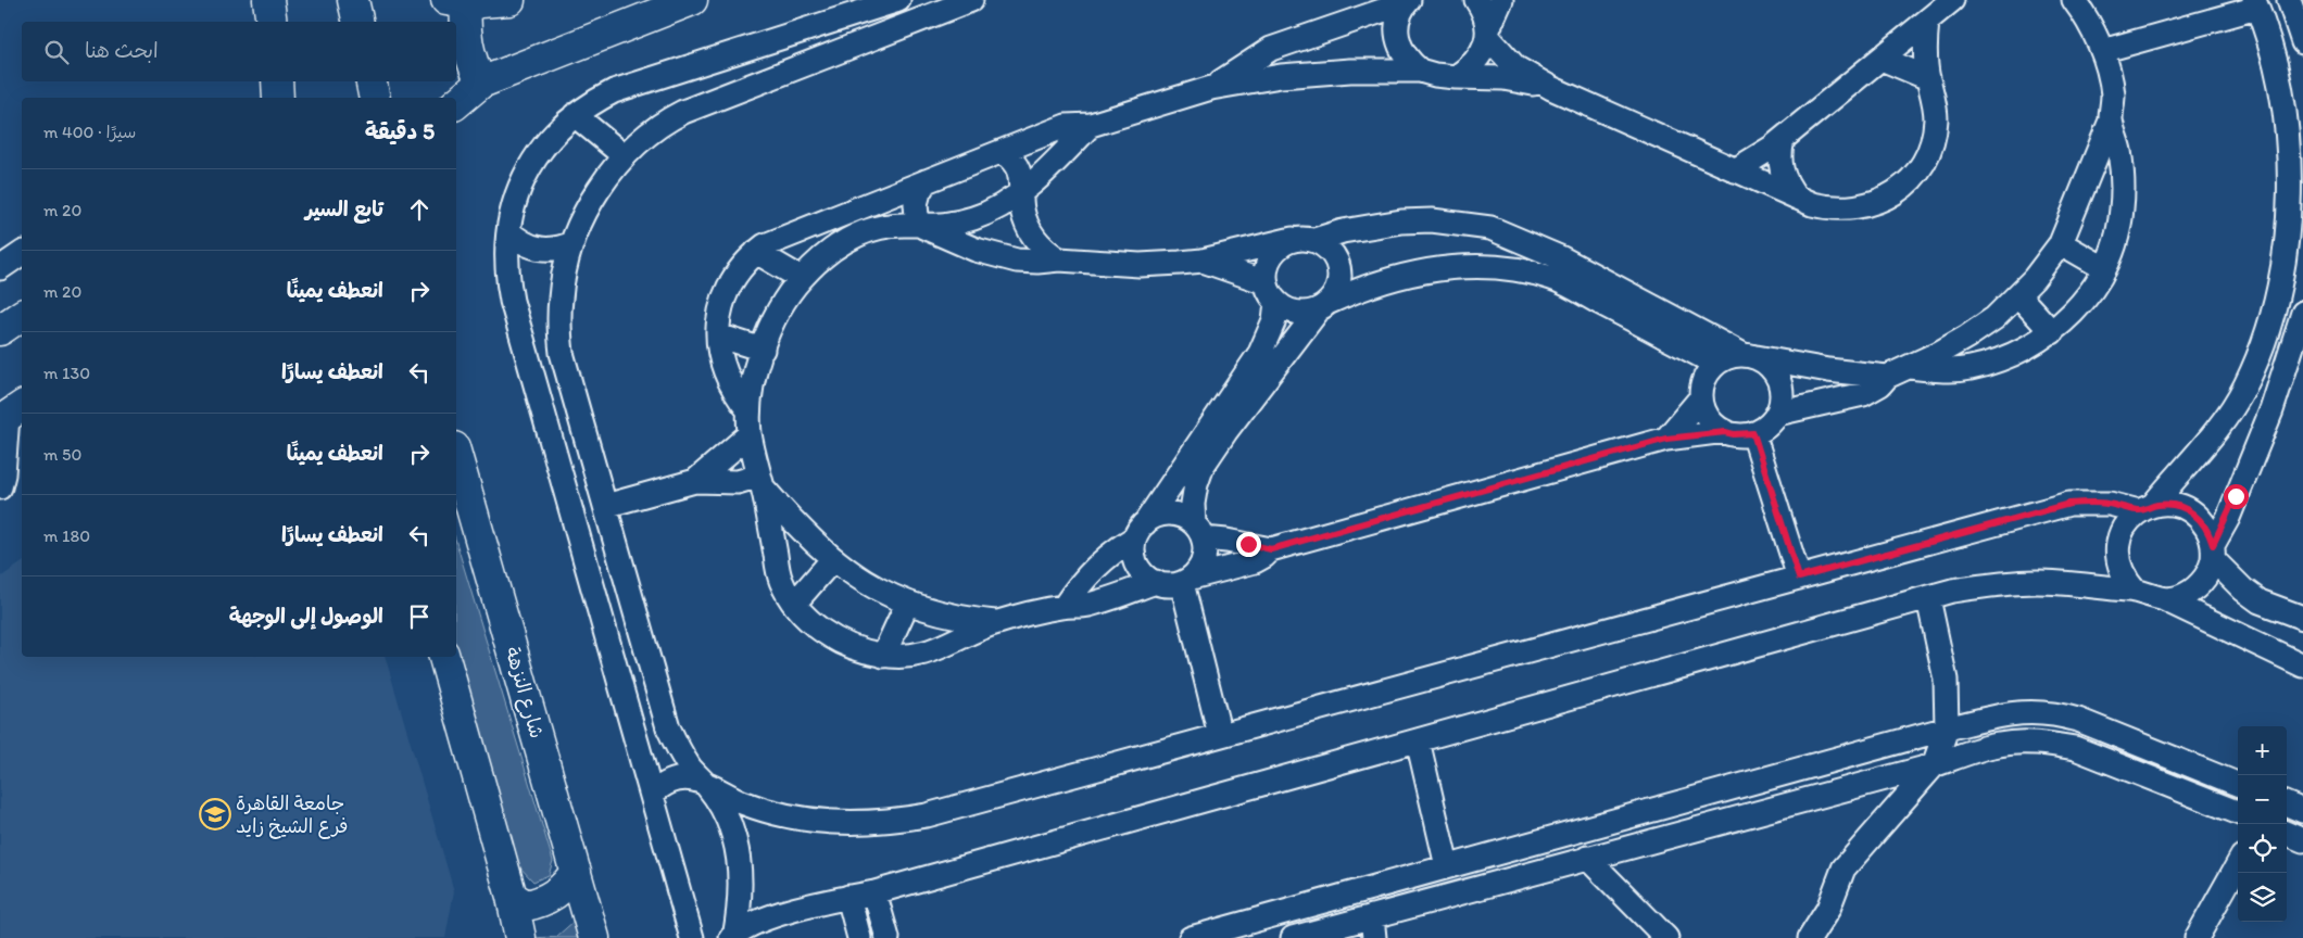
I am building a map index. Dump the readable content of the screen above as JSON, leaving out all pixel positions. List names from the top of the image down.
{
  "streets": {
    "main road": ["شارع النزهة"]
  },
  "places": {
    "school or university": ["جامعة القاهرة فرع الشيخ زايد"]
  },
  "page": {
    "search": "ابحث هنا",
    "heading": ["5 دقيقة", "سيرًا · 400 m"],
    "list": [
      ["تابع السير", "20 m"],
      ["انعطف يمينًا", "20 m"],
      ["انعطف يسارًا", "130 m"],
      ["انعطف يمينًا", "50 m"],
      ["انعطف يسارًا", "180 m"],
      "الوصول إلى الوجهة"
    ],
    "map_buttons": ["+", "−"]
  }
}
